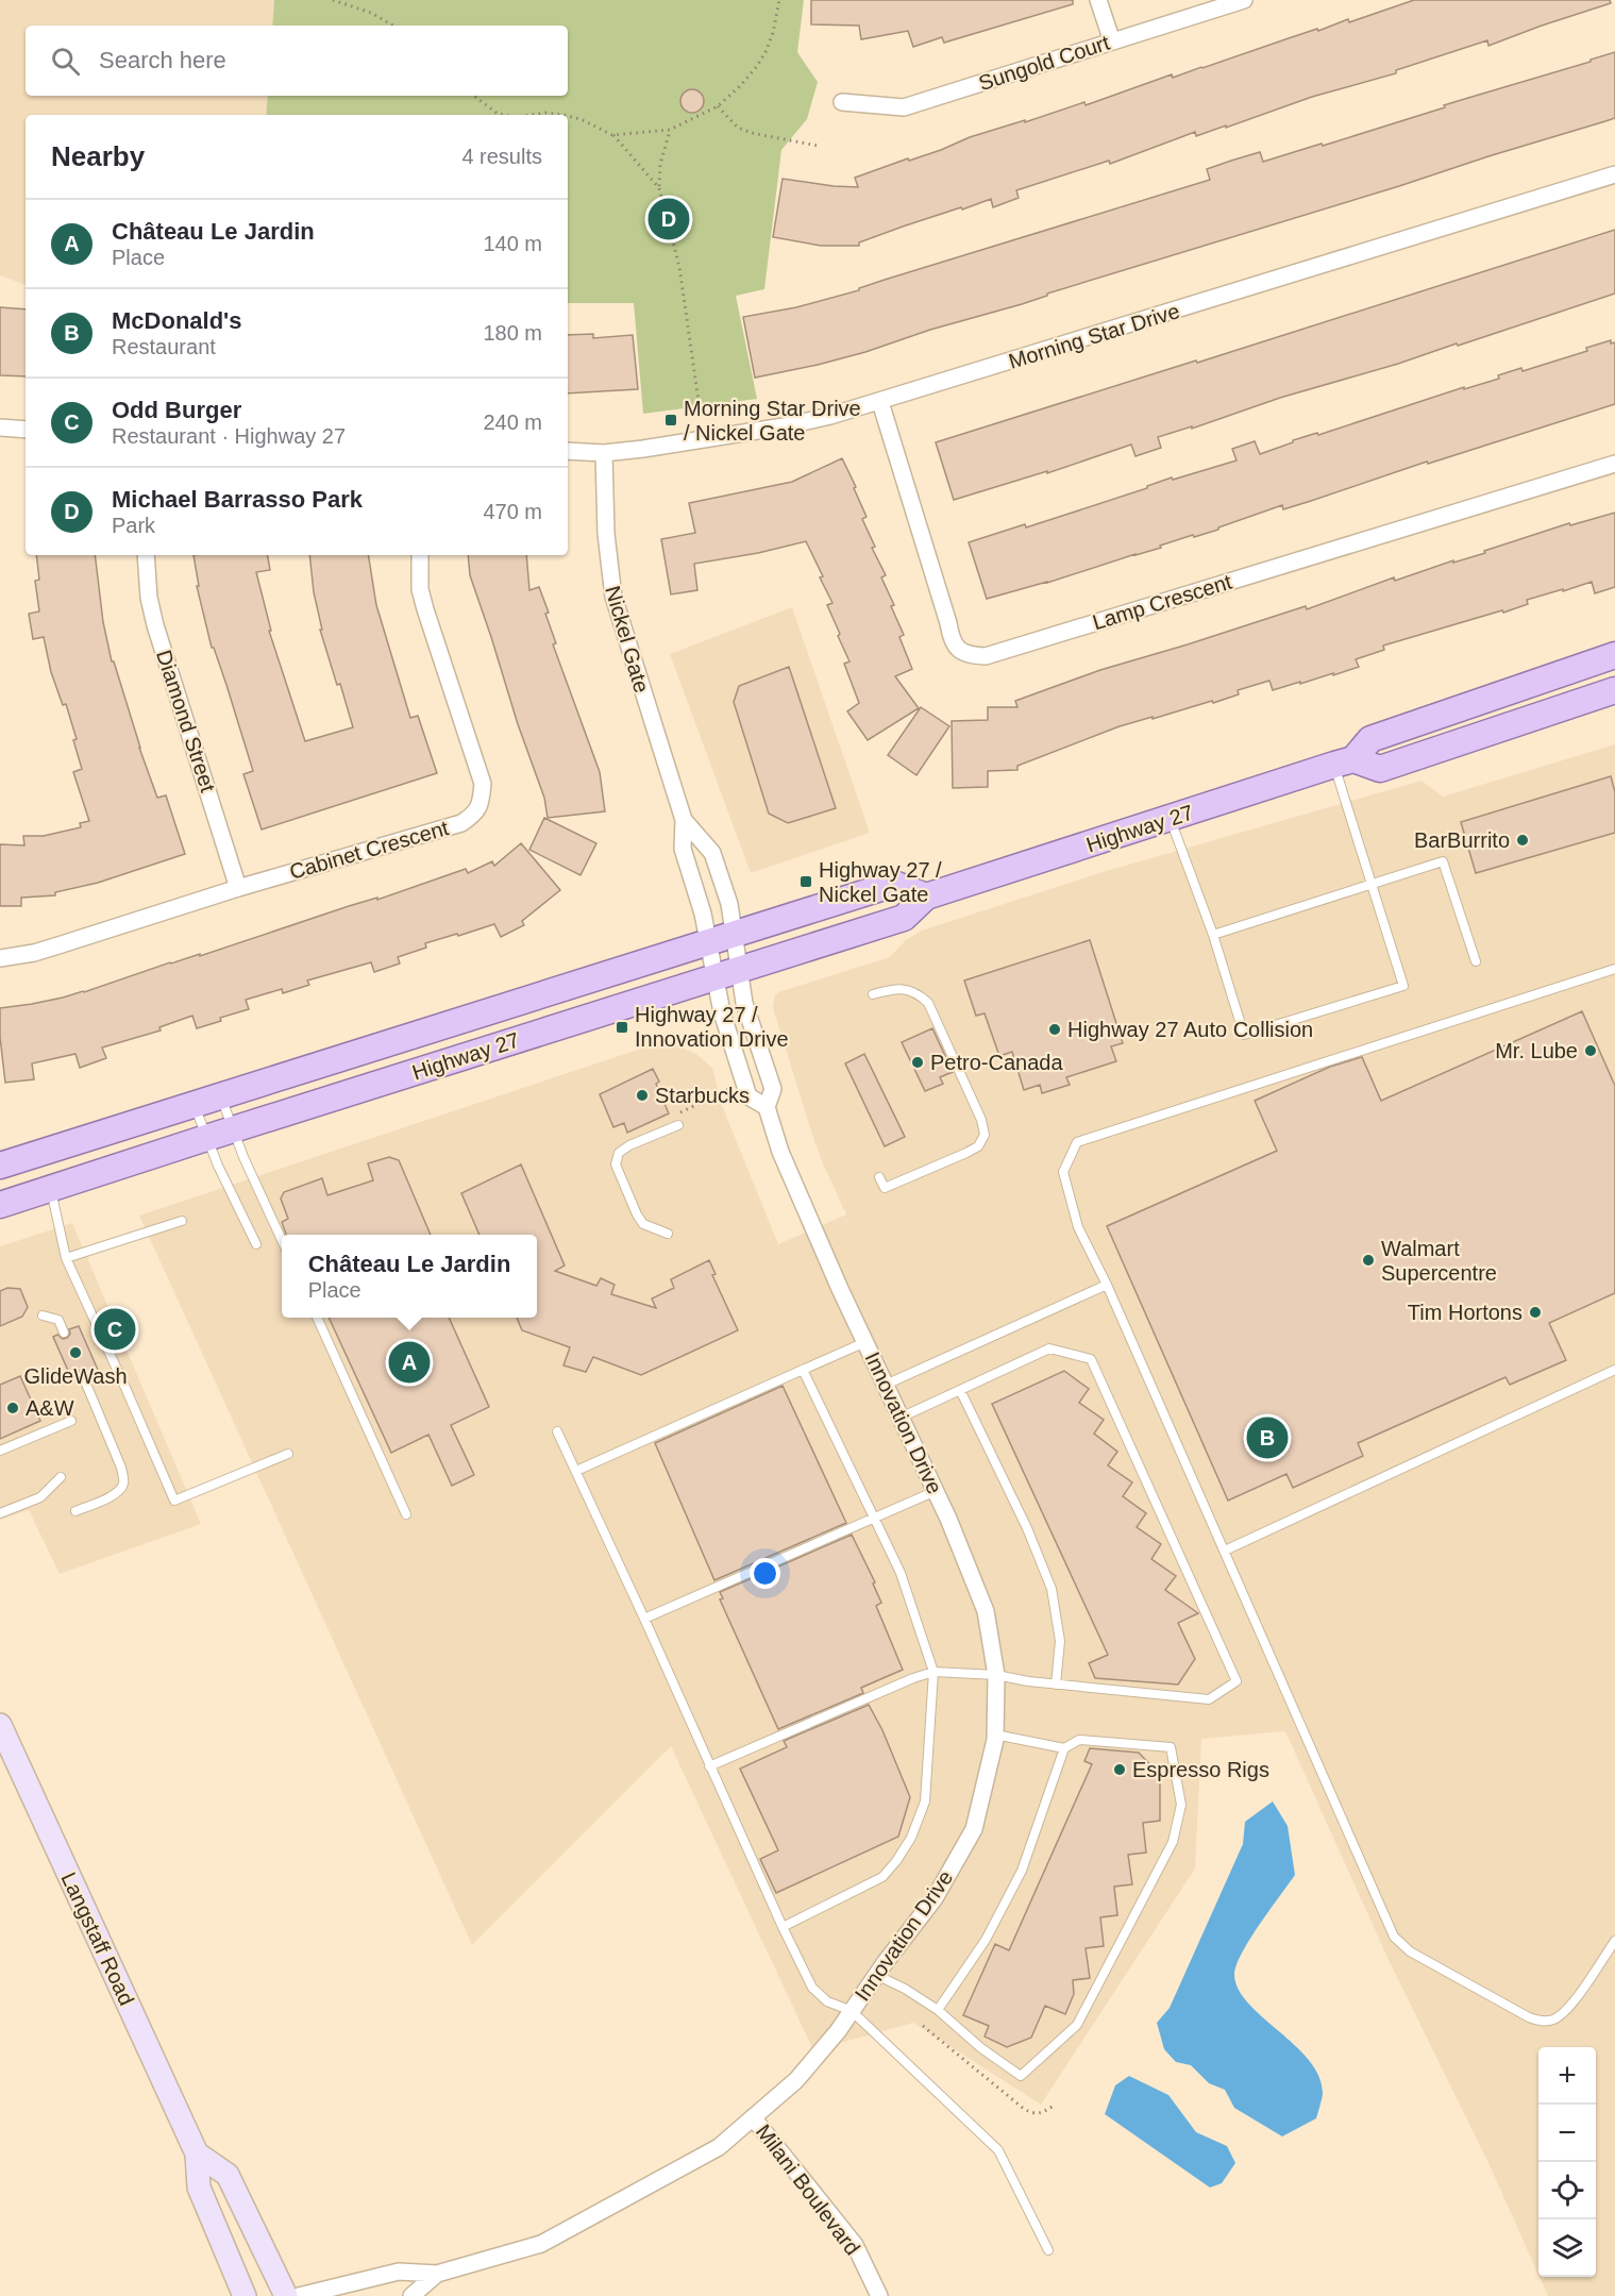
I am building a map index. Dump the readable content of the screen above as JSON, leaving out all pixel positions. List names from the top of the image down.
{
  "streets": {
    "main road": ["Highway 27", "Langstaff Road"],
    "street": [
      "Sungold Court",
      "Morning Star Drive",
      "Lamp Crescent",
      "Nickel Gate",
      "Diamond Street",
      "Cabinet Crescent",
      "Innovation Drive",
      "Milani Boulevard"
    ]
  },
  "crossings": [
    ["Morning Star Drive", "Lamp Crescent"],
    ["Morning Star Drive", "Nickel Gate"],
    ["Nickel Gate", "Highway 27"],
    ["Nickel Gate", "Innovation Drive"],
    ["Diamond Street", "Cabinet Crescent"],
    ["Highway 27", "Innovation Drive"],
    ["Innovation Drive", "Milani Boulevard"]
  ],
  "places": {
    "transit": ["Morning Star Drive / Nickel Gate", "Highway 27 / Nickel Gate", "Highway 27 / Innovation Drive"],
    "other": [
      "BarBurrito",
      "Highway 27 Auto Collision",
      "Mr. Lube",
      "Petro-Canada",
      "Starbucks",
      "Walmart Supercentre",
      "Tim Hortons",
      "GlideWash",
      "A&W",
      "Espresso Rigs"
    ]
  },
  "page": {
    "search": "Search here",
    "heading": ["Nearby", "4 results"],
    "pins": [
      "D",
      "C",
      "A",
      "B"
    ],
    "list": [
      {
        "mark": "A",
        "name": "Château Le Jardin",
        "note": "Place",
        "value": "140 m"
      },
      {
        "mark": "B",
        "name": "McDonald's",
        "note": "Restaurant",
        "value": "180 m"
      },
      {
        "mark": "C",
        "name": "Odd Burger",
        "note": "Restaurant · Highway 27",
        "value": "240 m"
      },
      {
        "mark": "D",
        "name": "Michael Barrasso Park",
        "note": "Park",
        "value": "470 m"
      }
    ],
    "popup": ["Château Le Jardin", "Place"],
    "map_buttons": ["+", "−"]
  }
}
